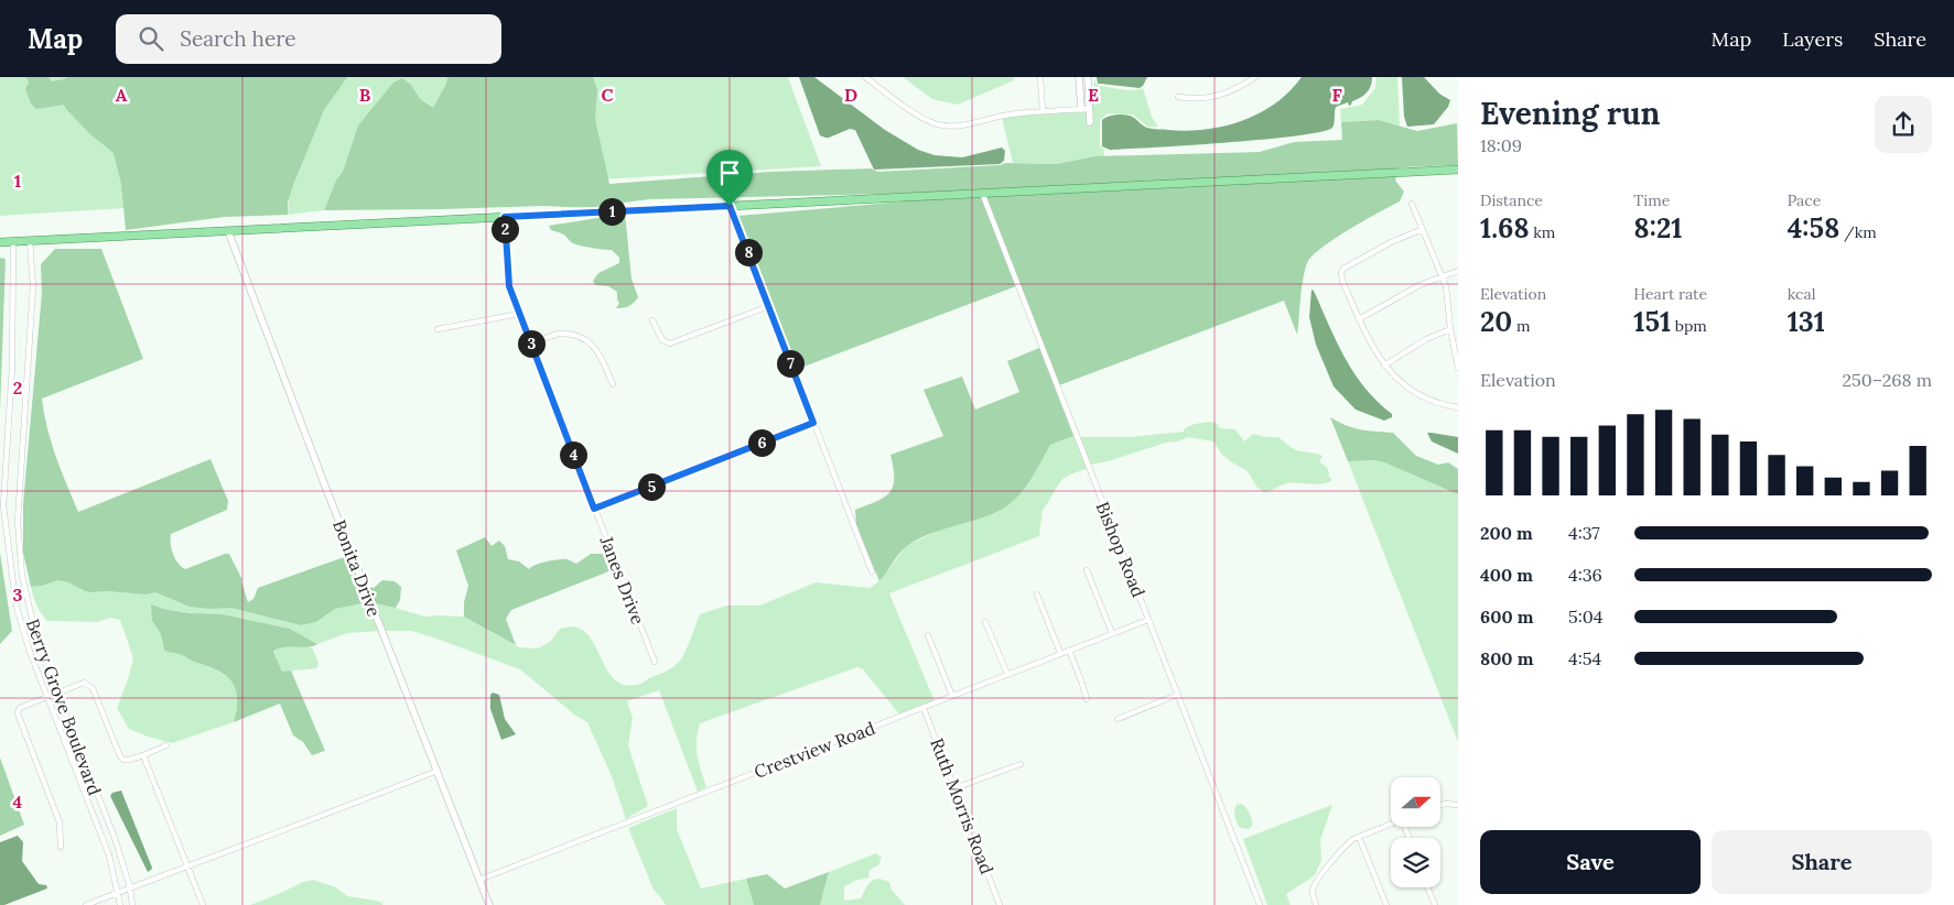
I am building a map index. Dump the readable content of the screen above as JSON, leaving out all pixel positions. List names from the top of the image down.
{
  "streets": {
    "street": [
      "Bishop Road",
      "Bonita Drive",
      "Janes Drive",
      "Berry Grove Boulevard",
      "Crestview Road",
      "Ruth Morris Road"
    ]
  },
  "crossings": [
    ["Bishop Road", "Crestview Road"],
    ["Bonita Drive", "Crestview Road"],
    ["Crestview Road", "Ruth Morris Road"]
  ],
  "north": "right",
  "page": {
    "header": "Map",
    "search": "Search here",
    "nav": ["Map", "Layers", "Share"],
    "heading": ["Evening run", "18:09"],
    "stats": [
      ["Distance", "1.68 km"],
      ["Time", "8:21"],
      ["Pace", "4:58 /km"],
      ["Elevation", "20 m"],
      ["Heart rate", "151 bpm"],
      ["kcal", "131"]
    ],
    "pins": [
      "1",
      "2",
      "8",
      "3",
      "7",
      "6",
      "4",
      "5"
    ],
    "chart": ["Elevation", "250–268 m"],
    "list": [
      {
        "name": "200 m",
        "note": "4:37"
      },
      {
        "name": "400 m",
        "note": "4:36"
      },
      {
        "name": "600 m",
        "note": "5:04"
      },
      {
        "name": "800 m",
        "note": "4:54"
      }
    ],
    "buttons": ["Save", "Share"]
  },
  "grid": {
    "columns": [
      "A",
      "B",
      "C",
      "D",
      "E",
      "F"
    ],
    "rows": [
      "1",
      "2",
      "3",
      "4"
    ]
  }
}
